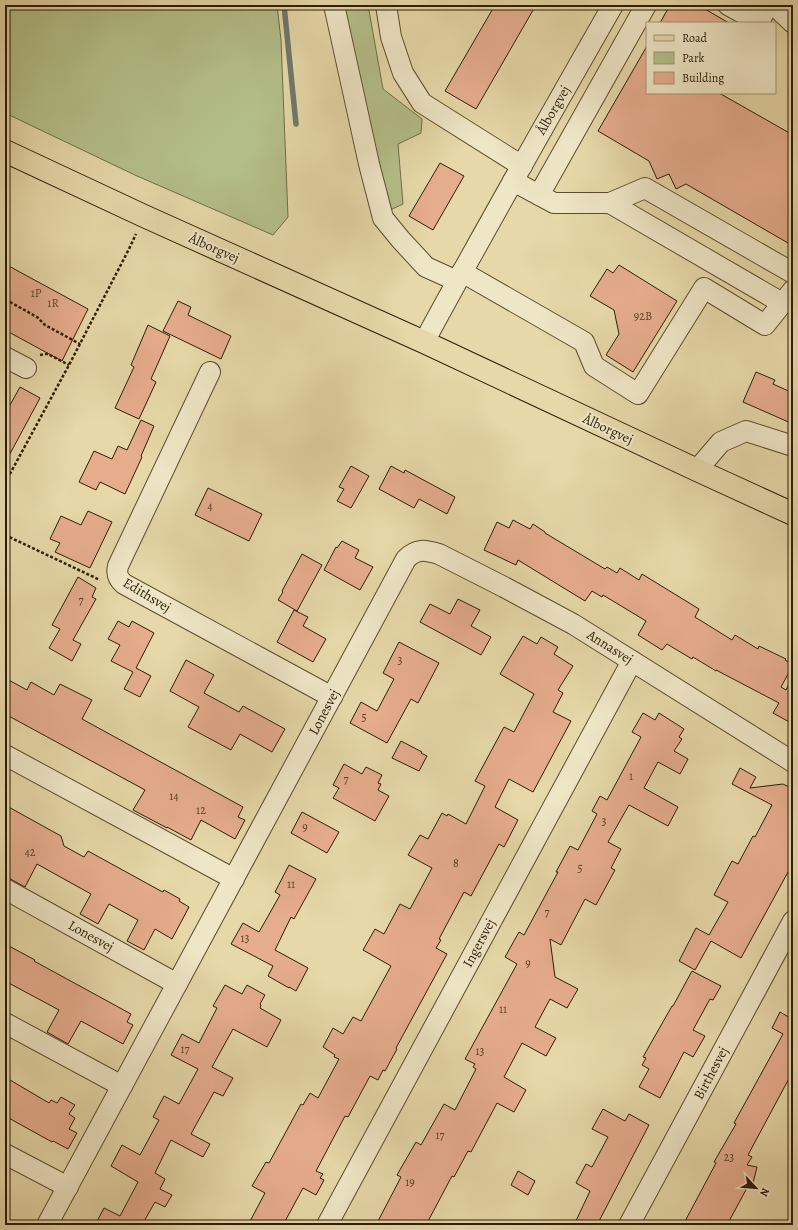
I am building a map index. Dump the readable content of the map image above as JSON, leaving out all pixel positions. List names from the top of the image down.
{
  "streets": {
    "main road": ["Ålborgvej"],
    "street": [
      "Edithsvej",
      "Annasvej",
      "Lonesvej",
      "Ingersvej",
      "Birthesvej"
    ]
  },
  "crossings": [
    ["Edithsvej", "Lonesvej"],
    ["Annasvej", "Lonesvej"],
    ["Annasvej", "Ingersvej"]
  ],
  "house_numbers": [
    "1P",
    "1R",
    "92B",
    "4",
    "7",
    "3",
    "5",
    "1",
    "7",
    "14",
    "12",
    "3",
    "9",
    "42",
    "8",
    "5",
    "11",
    "7",
    "13",
    "9",
    "11",
    "17",
    "13",
    "17",
    "23",
    "19"
  ],
  "legend": ["Road", "Park", "Building"],
  "north": "bottom right"
}
